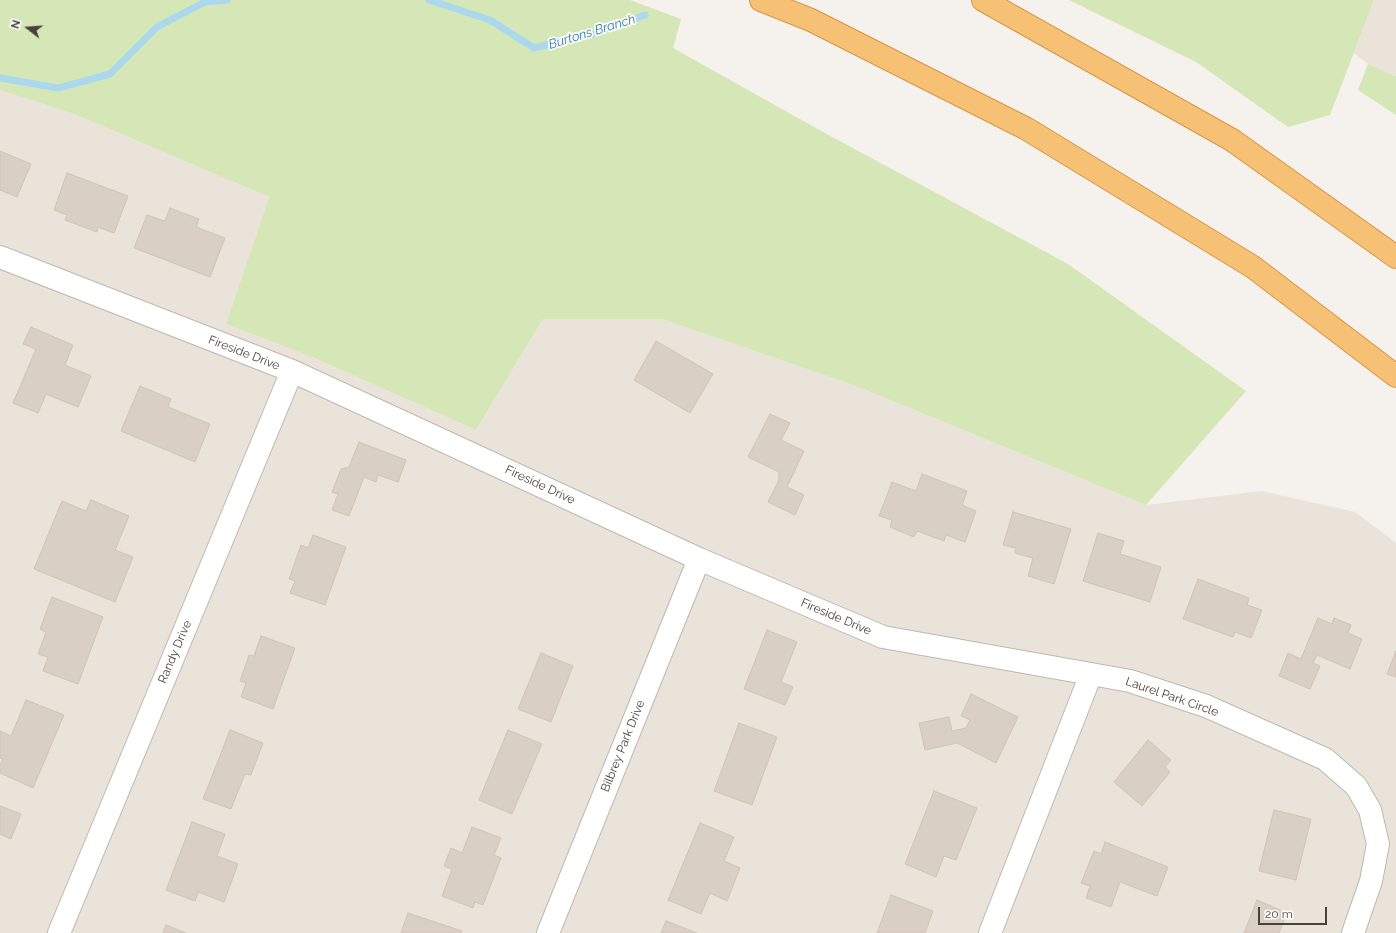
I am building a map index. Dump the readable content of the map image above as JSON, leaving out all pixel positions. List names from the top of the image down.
{
  "streets": {
    "street": [
      "Fireside Drive",
      "Randy Drive",
      "Laurel Park Circle",
      "Bilbrey Park Drive"
    ]
  },
  "crossings": [
    ["Fireside Drive", "Randy Drive"],
    ["Fireside Drive", "Laurel Park Circle"],
    ["Fireside Drive", "Bilbrey Park Drive"]
  ],
  "water": ["Burtons Branch"],
  "scale_bar": "20 m",
  "north": "left"
}
